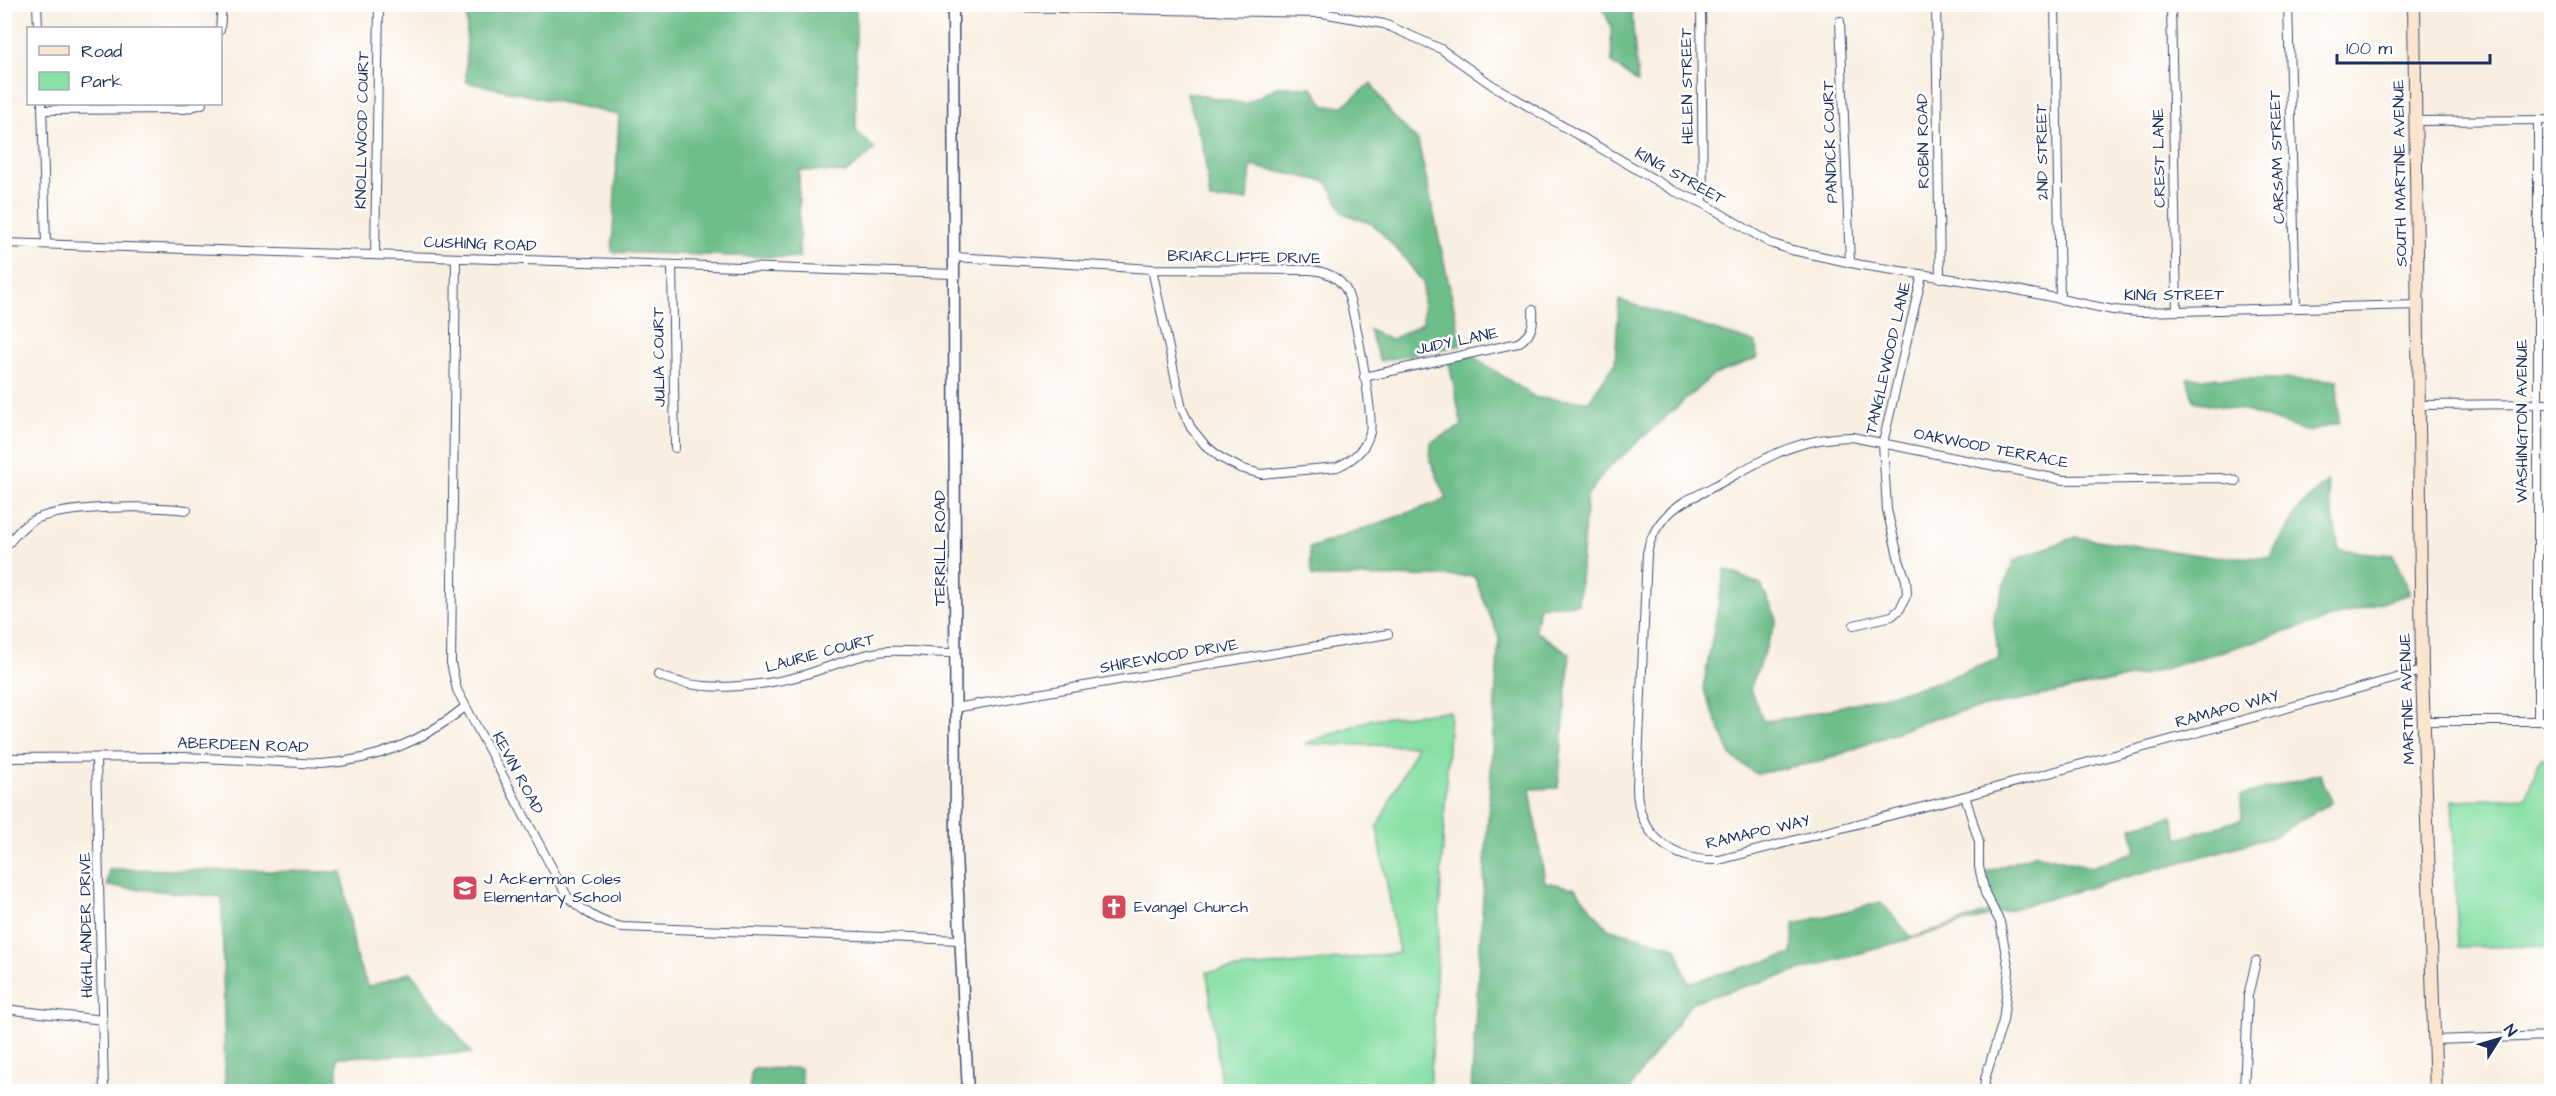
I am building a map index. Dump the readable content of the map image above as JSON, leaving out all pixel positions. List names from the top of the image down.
{
  "streets": {
    "main road": ["SOUTH MARTINE AVENUE", "MARTINE AVENUE"],
    "street": [
      "HELEN STREET",
      "KNOLLWOOD COURT",
      "ROBIN ROAD",
      "PANDICK COURT",
      "2ND STREET",
      "CARSAM STREET",
      "CREST LANE",
      "KING STREET",
      "CUSHING ROAD",
      "BRIARCLIFFE DRIVE",
      "JUDY LANE",
      "JULIA COURT",
      "TANGLEWOOD LANE",
      "WASHINGTON AVENUE",
      "OAKWOOD TERRACE",
      "TERRILL ROAD",
      "LAURIE COURT",
      "SHIREWOOD DRIVE",
      "RAMAPO WAY",
      "ABERDEEN ROAD",
      "KEVIN ROAD",
      "HIGHLANDER DRIVE"
    ]
  },
  "crossings": [
    ["HELEN STREET", "KING STREET"],
    ["KNOLLWOOD COURT", "CUSHING ROAD"],
    ["ROBIN ROAD", "KING STREET"],
    ["PANDICK COURT", "KING STREET"],
    ["2ND STREET", "KING STREET"],
    ["CARSAM STREET", "KING STREET"],
    ["CREST LANE", "KING STREET"],
    ["SOUTH MARTINE AVENUE", "KING STREET"],
    ["SOUTH MARTINE AVENUE", "MARTINE AVENUE"],
    ["KING STREET", "TANGLEWOOD LANE"],
    ["KING STREET", "TERRILL ROAD"],
    ["KING STREET", "MARTINE AVENUE"],
    ["CUSHING ROAD", "JULIA COURT"],
    ["CUSHING ROAD", "TERRILL ROAD"],
    ["CUSHING ROAD", "KEVIN ROAD"],
    ["BRIARCLIFFE DRIVE", "JUDY LANE"],
    ["BRIARCLIFFE DRIVE", "TERRILL ROAD"],
    ["TANGLEWOOD LANE", "OAKWOOD TERRACE"],
    ["TANGLEWOOD LANE", "RAMAPO WAY"],
    ["OAKWOOD TERRACE", "RAMAPO WAY"],
    ["TERRILL ROAD", "LAURIE COURT"],
    ["TERRILL ROAD", "SHIREWOOD DRIVE"],
    ["TERRILL ROAD", "KEVIN ROAD"],
    ["MARTINE AVENUE", "RAMAPO WAY"],
    ["ABERDEEN ROAD", "KEVIN ROAD"],
    ["ABERDEEN ROAD", "HIGHLANDER DRIVE"]
  ],
  "places": {
    "school or university": ["J Ackerman Coles Elementary School"],
    "church": ["Evangel Church"]
  },
  "legend": ["Road", "Park"],
  "scale_bar": "100 m",
  "north": "top right"
}
